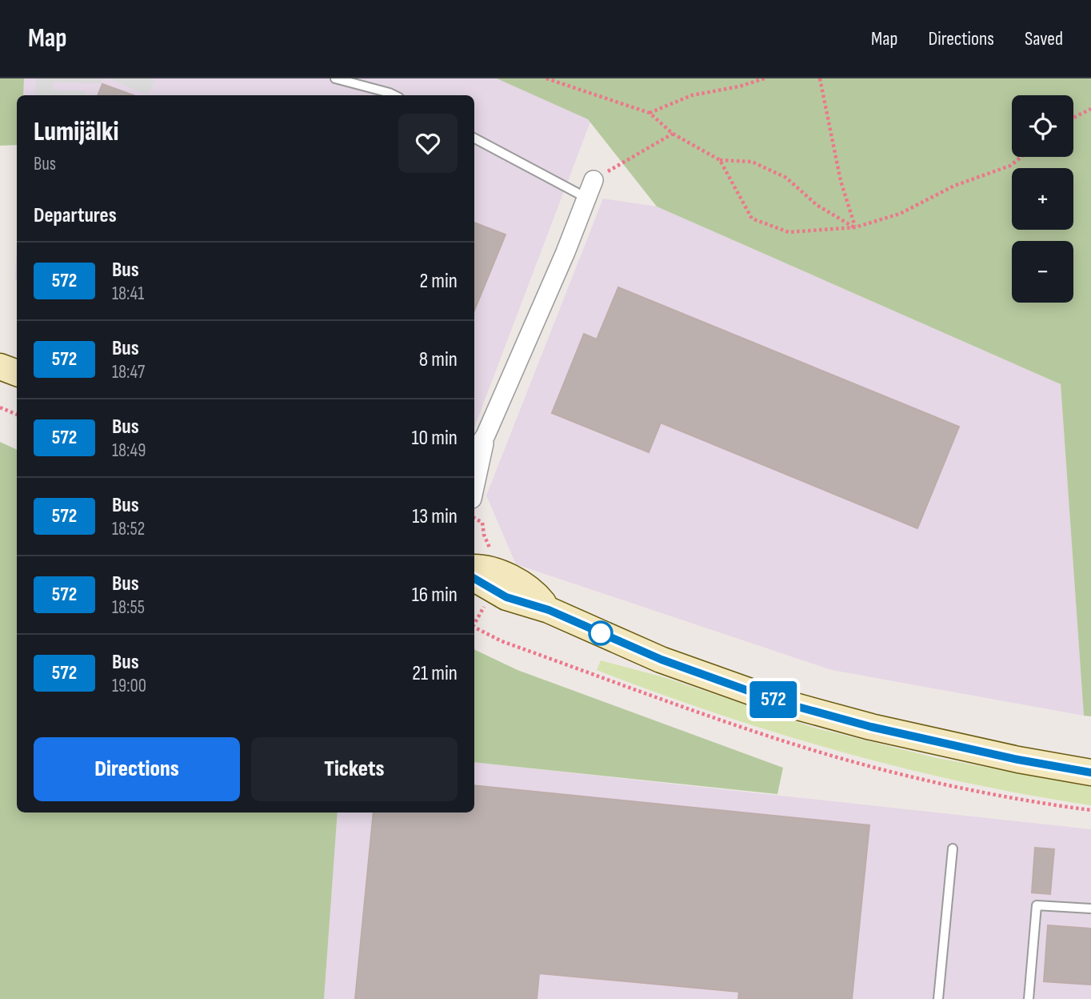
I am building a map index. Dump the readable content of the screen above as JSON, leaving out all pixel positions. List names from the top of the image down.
{
  "lines": ["bus line 572"],
  "page": {
    "header": "Map",
    "nav": ["Map", "Directions", "Saved"],
    "on_map": "572",
    "map_buttons": ["+", "−"],
    "heading": [
      ["Lumijälki", "Bus"],
      "Departures"
    ],
    "list": [
      {
        "mark": "572",
        "name": "Bus",
        "note": "18:41",
        "value": "2 min"
      },
      {
        "mark": "572",
        "name": "Bus",
        "note": "18:47",
        "value": "8 min"
      },
      {
        "mark": "572",
        "name": "Bus",
        "note": "18:49",
        "value": "10 min"
      },
      {
        "mark": "572",
        "name": "Bus",
        "note": "18:52",
        "value": "13 min"
      },
      {
        "mark": "572",
        "name": "Bus",
        "note": "18:55",
        "value": "16 min"
      },
      {
        "mark": "572",
        "name": "Bus",
        "note": "19:00",
        "value": "21 min"
      }
    ],
    "buttons": ["Directions", "Tickets"]
  }
}
